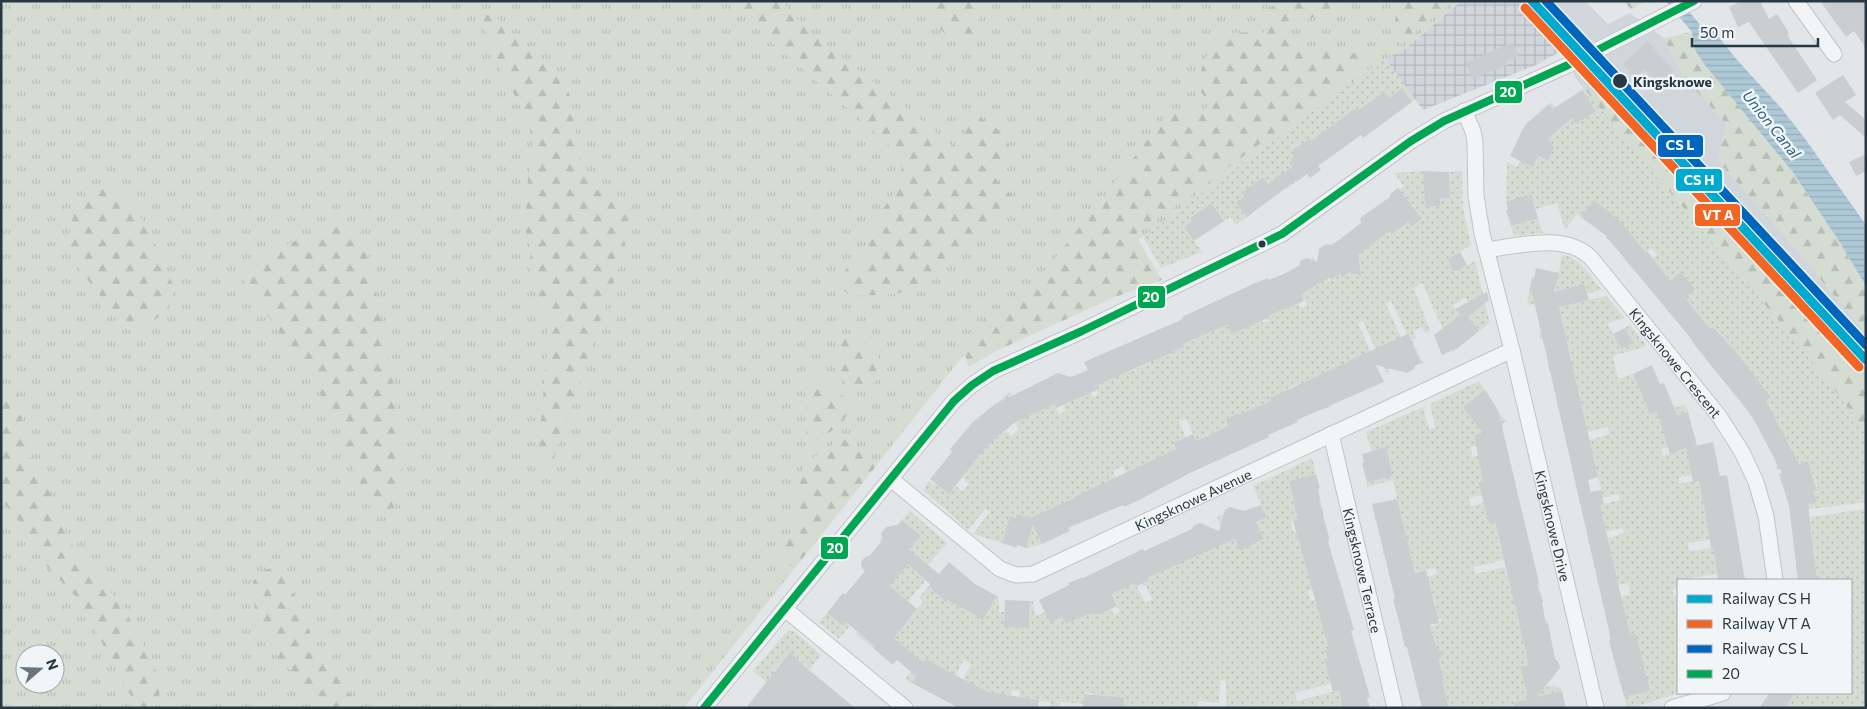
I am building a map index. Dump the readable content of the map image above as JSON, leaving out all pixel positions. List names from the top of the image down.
{
  "streets": {
    "street": [
      "Kingsknowe Crescent",
      "Kingsknowe Avenue",
      "Kingsknowe Drive",
      "Kingsknowe Terrace"
    ]
  },
  "crossings": [
    ["Kingsknowe Crescent", "Kingsknowe Drive"],
    ["Kingsknowe Avenue", "Kingsknowe Drive"],
    ["Kingsknowe Avenue", "Kingsknowe Terrace"]
  ],
  "water": ["Union Canal"],
  "places": ["Kingsknowe"],
  "lines": ["transit line 20"],
  "legend": [
    "Railway CS H",
    "Railway VT A",
    "Railway CS L",
    "20"
  ],
  "scale_bar": "50 m",
  "north": "right"
}
